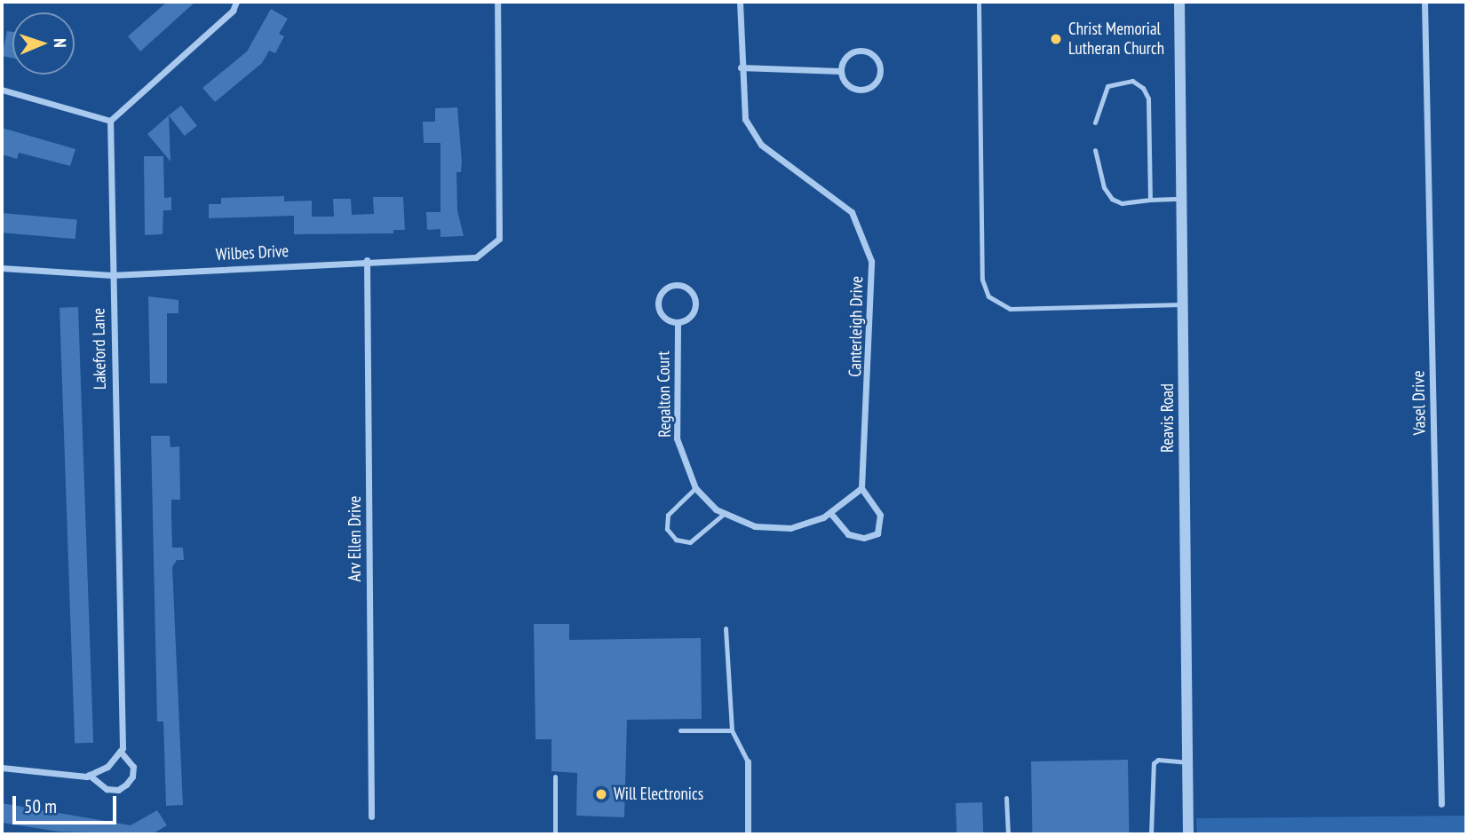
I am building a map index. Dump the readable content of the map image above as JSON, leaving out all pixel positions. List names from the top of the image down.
{
  "streets": {
    "street": [
      "Wilbes Drive",
      "Canterleigh Drive",
      "Lakeford Lane",
      "Regalton Court",
      "Vasel Drive",
      "Reavis Road",
      "Arv Ellen Drive"
    ]
  },
  "crossings": [
    ["Wilbes Drive", "Lakeford Lane"],
    ["Wilbes Drive", "Arv Ellen Drive"],
    ["Canterleigh Drive", "Regalton Court"]
  ],
  "places": ["Christ Memorial Lutheran Church", "Will Electronics"],
  "scale_bar": "50 m",
  "north": "right"
}
